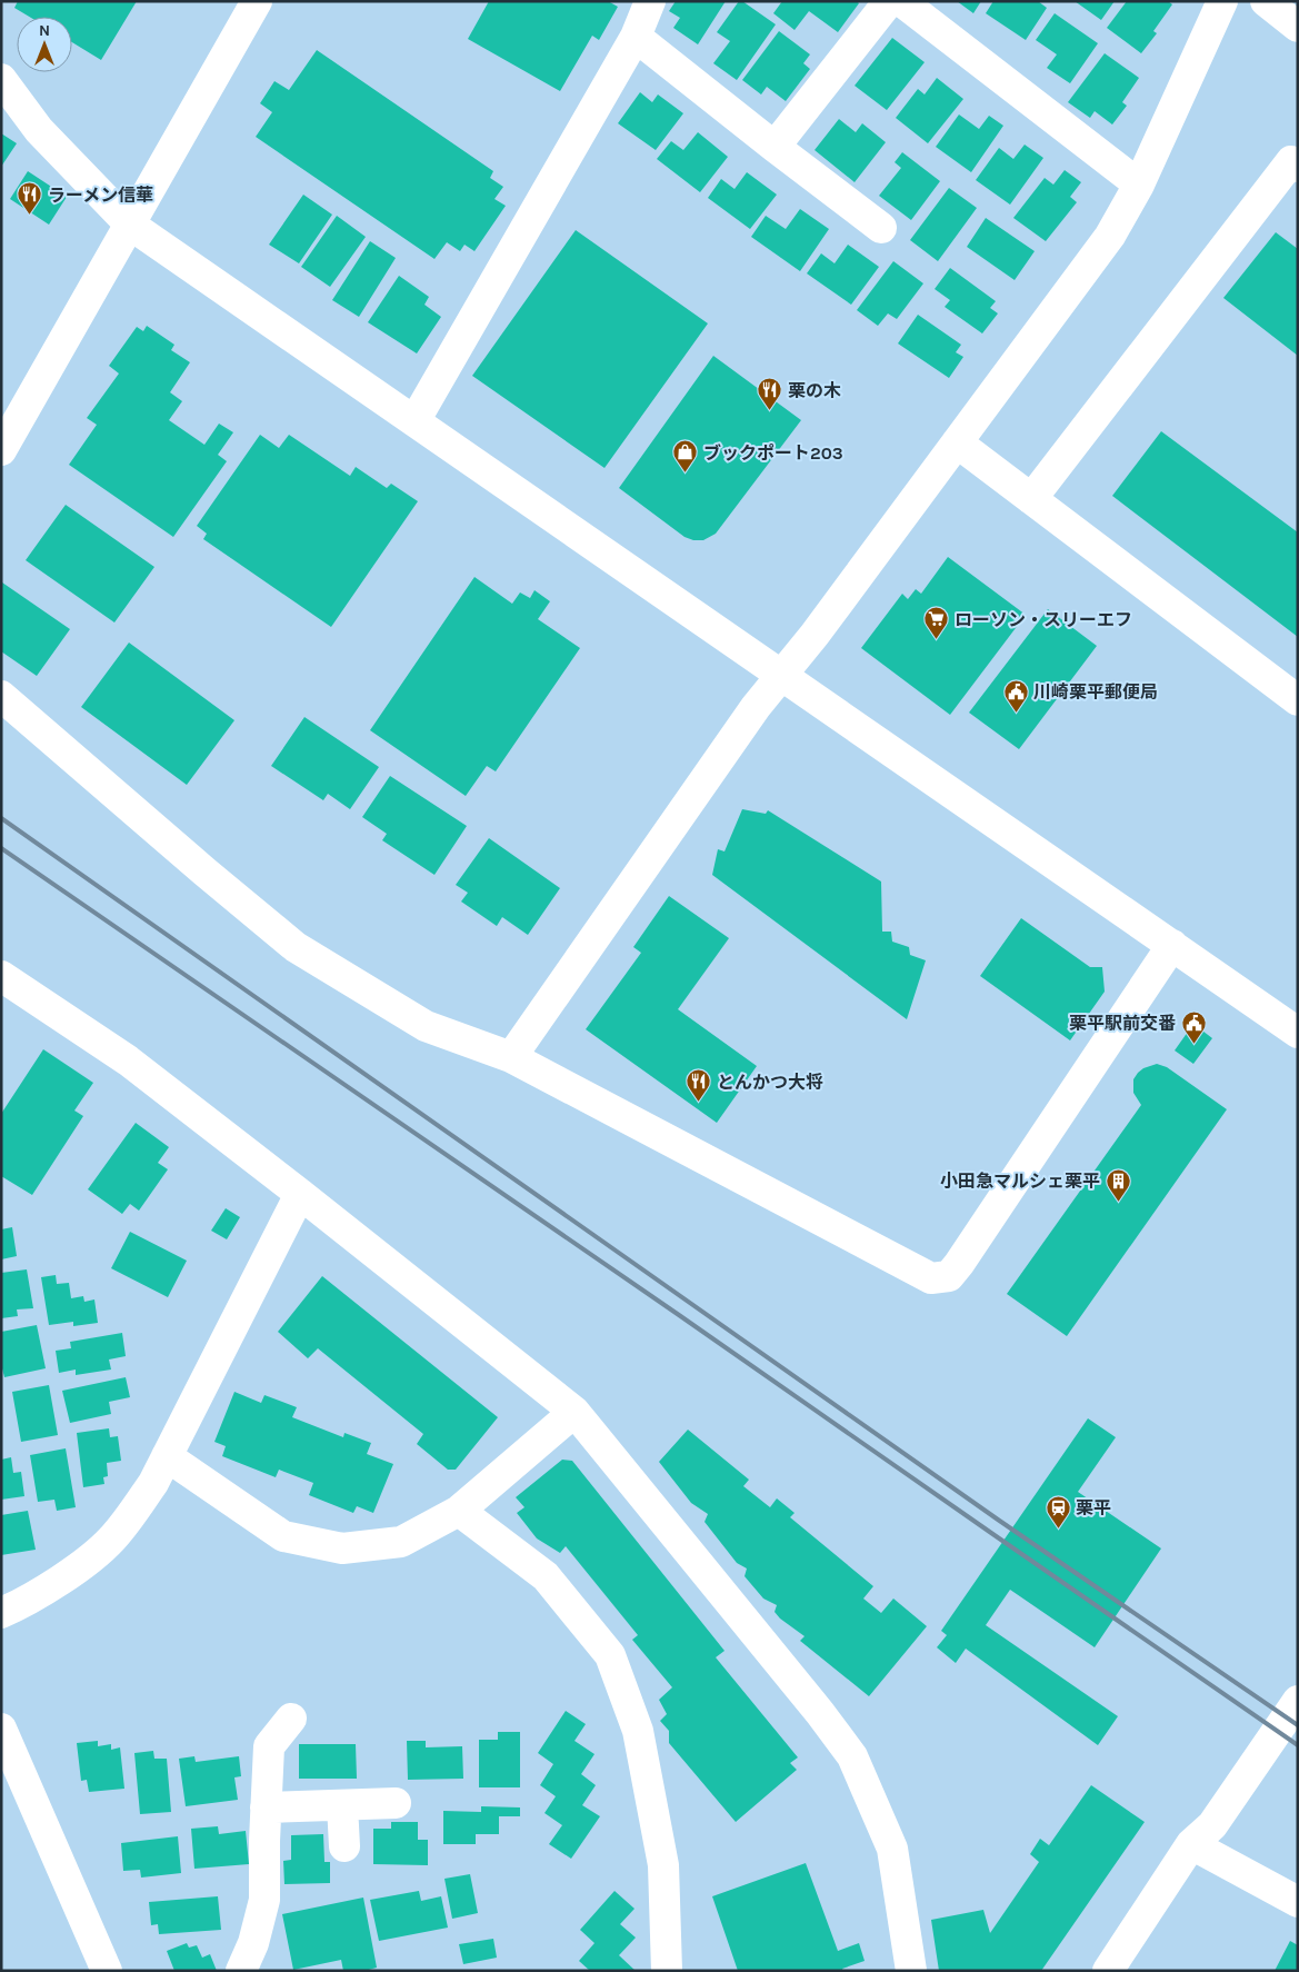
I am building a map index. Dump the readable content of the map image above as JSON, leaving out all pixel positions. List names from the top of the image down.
{
  "places": {
    "restaurant": ["ラーメン信華", "栗の木", "とんかつ大将"],
    "shop": ["ブックポート203"],
    "supermarket": ["ローソン・スリーエフ"],
    "public building": ["川崎栗平郵便局", "栗平駅前交番"],
    "building": ["小田急マルシェ栗平"],
    "station": ["栗平"]
  },
  "north": "top"
}
